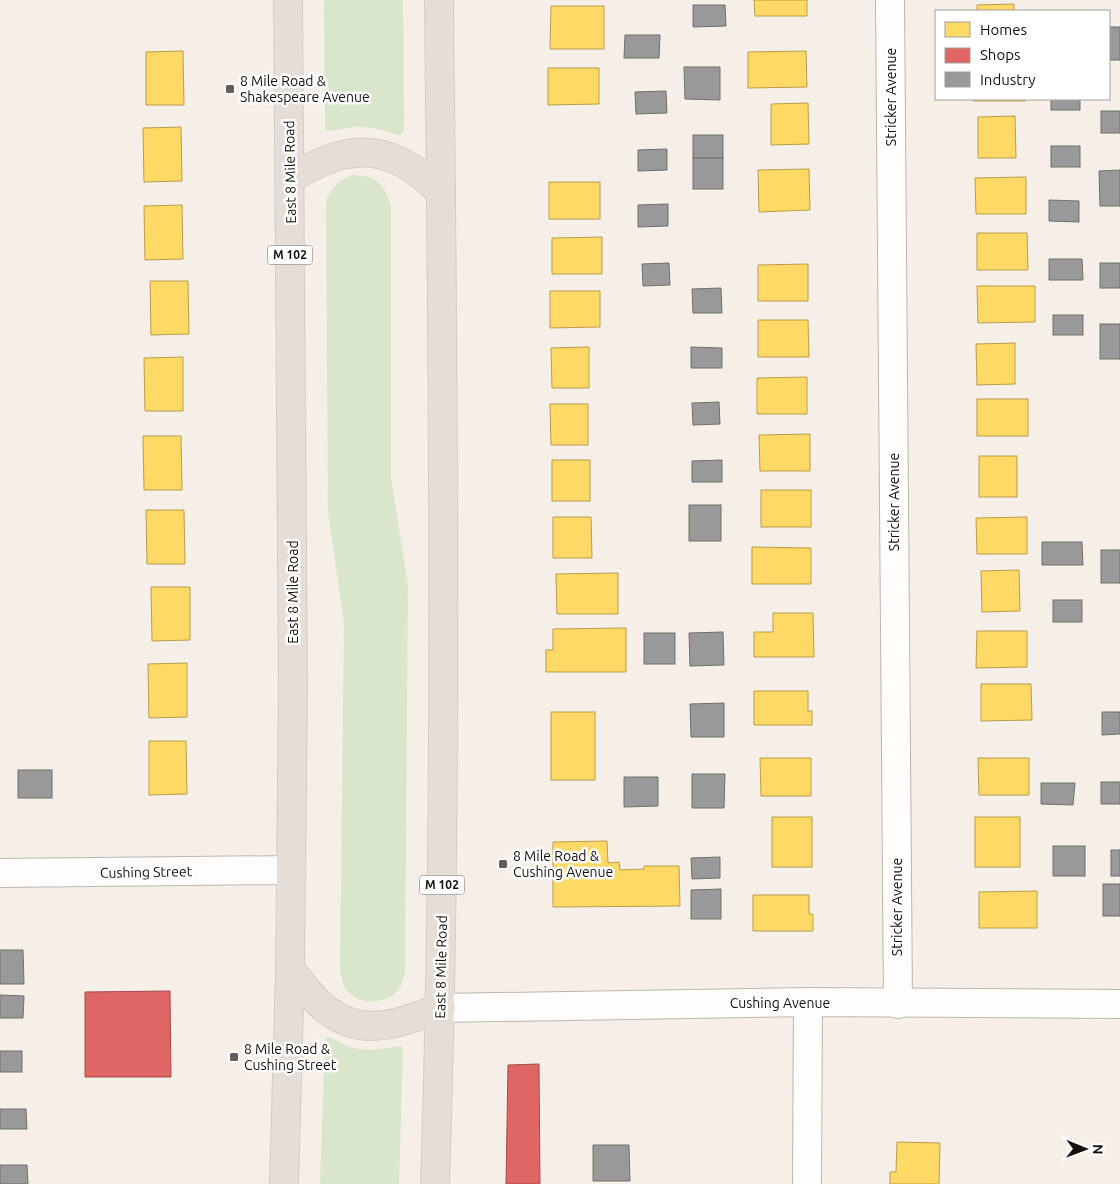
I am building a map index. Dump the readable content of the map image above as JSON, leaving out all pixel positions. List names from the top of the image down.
{
  "streets": {
    "highway": ["East 8 Mile Road", "M 102"],
    "street": ["Stricker Avenue", "Cushing Street", "Cushing Avenue"]
  },
  "crossings": [
    ["Stricker Avenue", "Cushing Avenue"],
    ["East 8 Mile Road", "Cushing Street"],
    ["East 8 Mile Road", "Cushing Avenue"]
  ],
  "places": {
    "transit": ["8 Mile Road & Shakespeare Avenue", "8 Mile Road & Cushing Avenue", "8 Mile Road & Cushing Street"]
  },
  "legend": ["Homes", "Shops", "Industry"],
  "north": "right"
}
